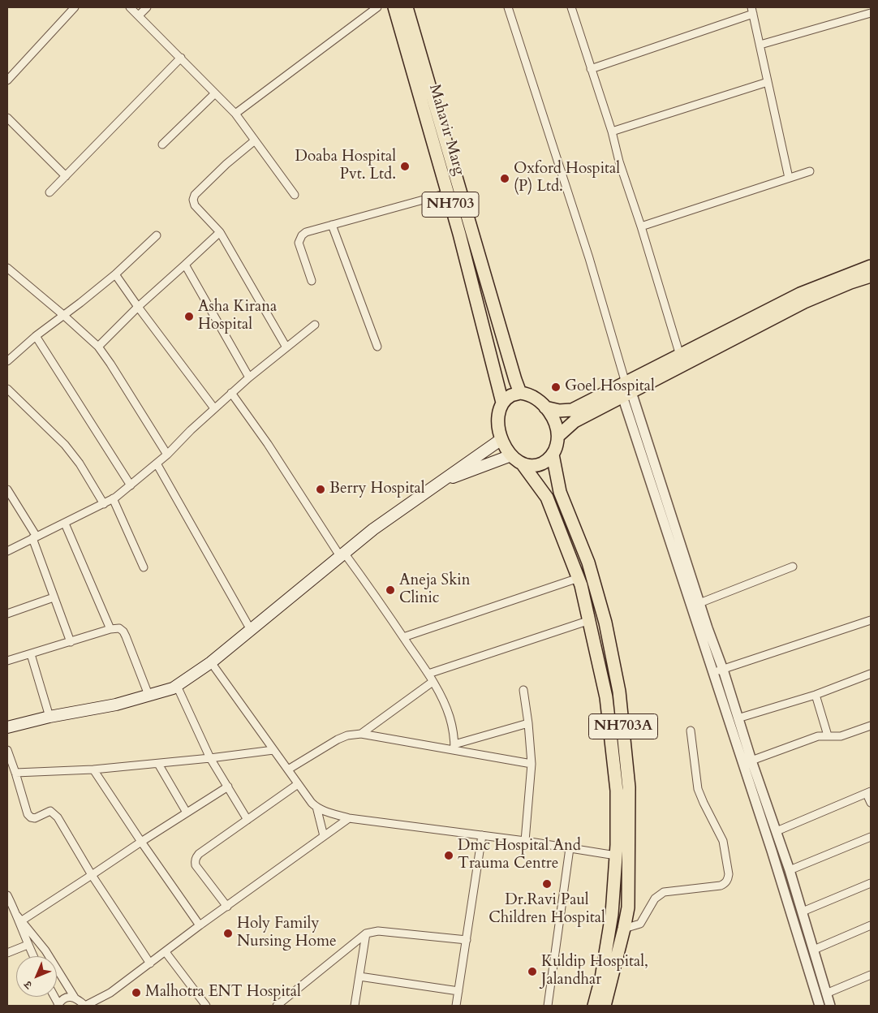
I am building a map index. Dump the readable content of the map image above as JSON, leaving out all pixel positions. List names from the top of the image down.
{
  "streets": {
    "highway": ["Mahavir Marg", "NH703", "NH703A"]
  },
  "crossings": [
    ["Mahavir Marg", "NH703"],
    ["Mahavir Marg", "NH703A"],
    ["NH703", "NH703A"]
  ],
  "places": [
    "Doaba Hospital Pvt. Ltd.",
    "Oxford Hospital (P) Ltd.",
    "Asha Kirana Hospital",
    "Goel Hospital",
    "Berry Hospital",
    "Aneja Skin Clinic",
    "Dmc Hospital And Trauma Centre",
    "Dr.Ravi Paul Children Hospital",
    "Holy Family Nursing Home",
    "Kuldip Hospital, Jalandhar",
    "Malhotra ENT Hospital"
  ],
  "north": "bottom left"
}
